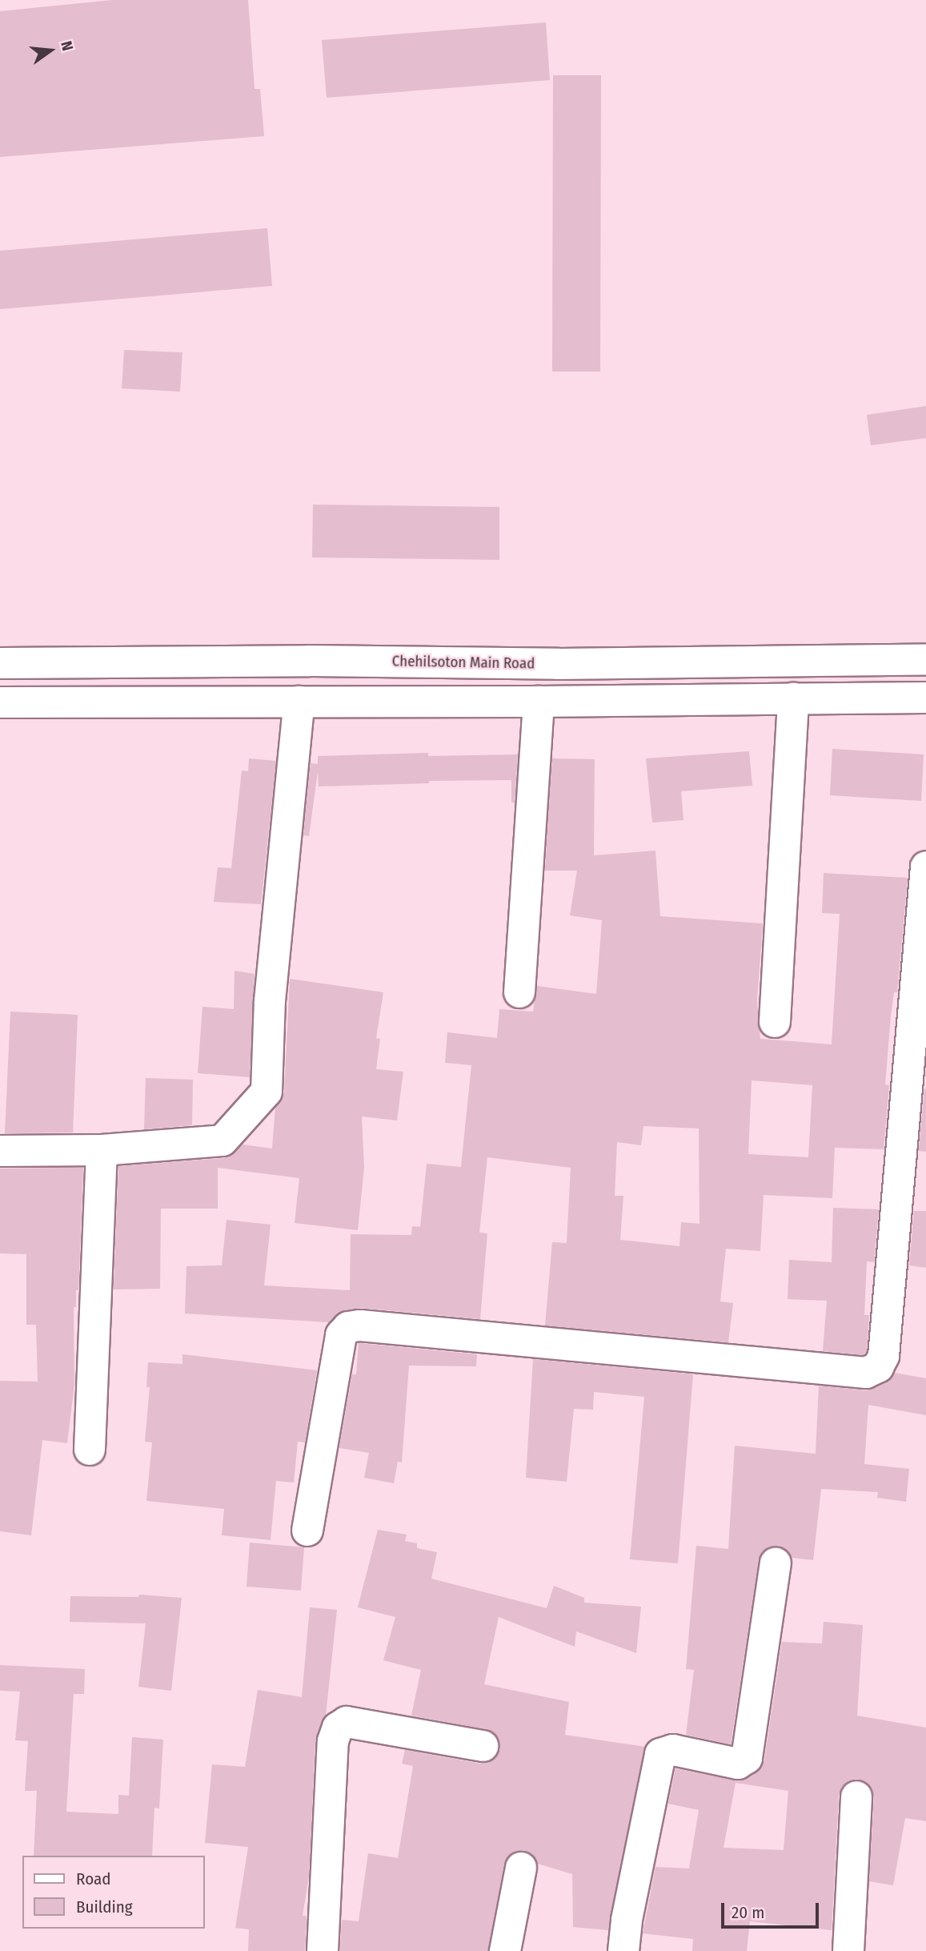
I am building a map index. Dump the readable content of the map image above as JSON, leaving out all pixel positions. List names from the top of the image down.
{
  "streets": {
    "street": ["Chehilsoton Main Road"]
  },
  "legend": ["Road", "Building"],
  "scale_bar": "20 m",
  "north": "right"
}
